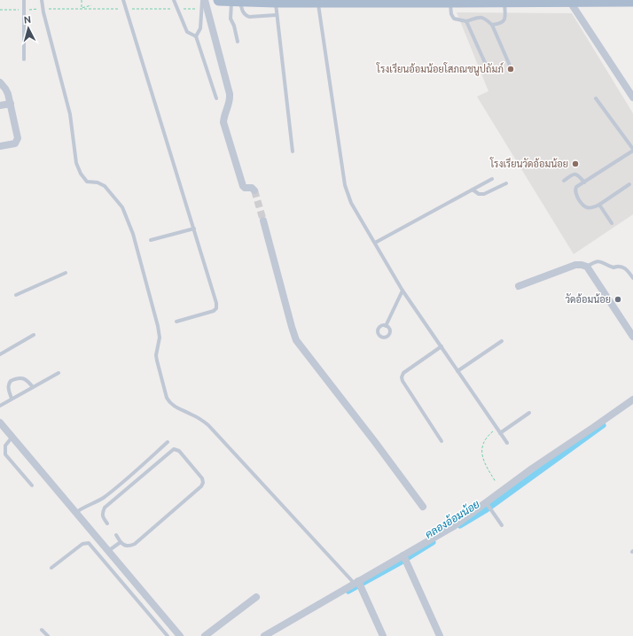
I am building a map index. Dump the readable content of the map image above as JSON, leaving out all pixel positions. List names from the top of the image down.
{
  "water": ["คลองอ้อมน้อย"],
  "places": ["โรงเรียนอ้อมน้อยโสภณชนูปถัมภ์", "โรงเรียนวัดอ้อมน้อย", "วัดอ้อมน้อย"],
  "north": "top"
}
